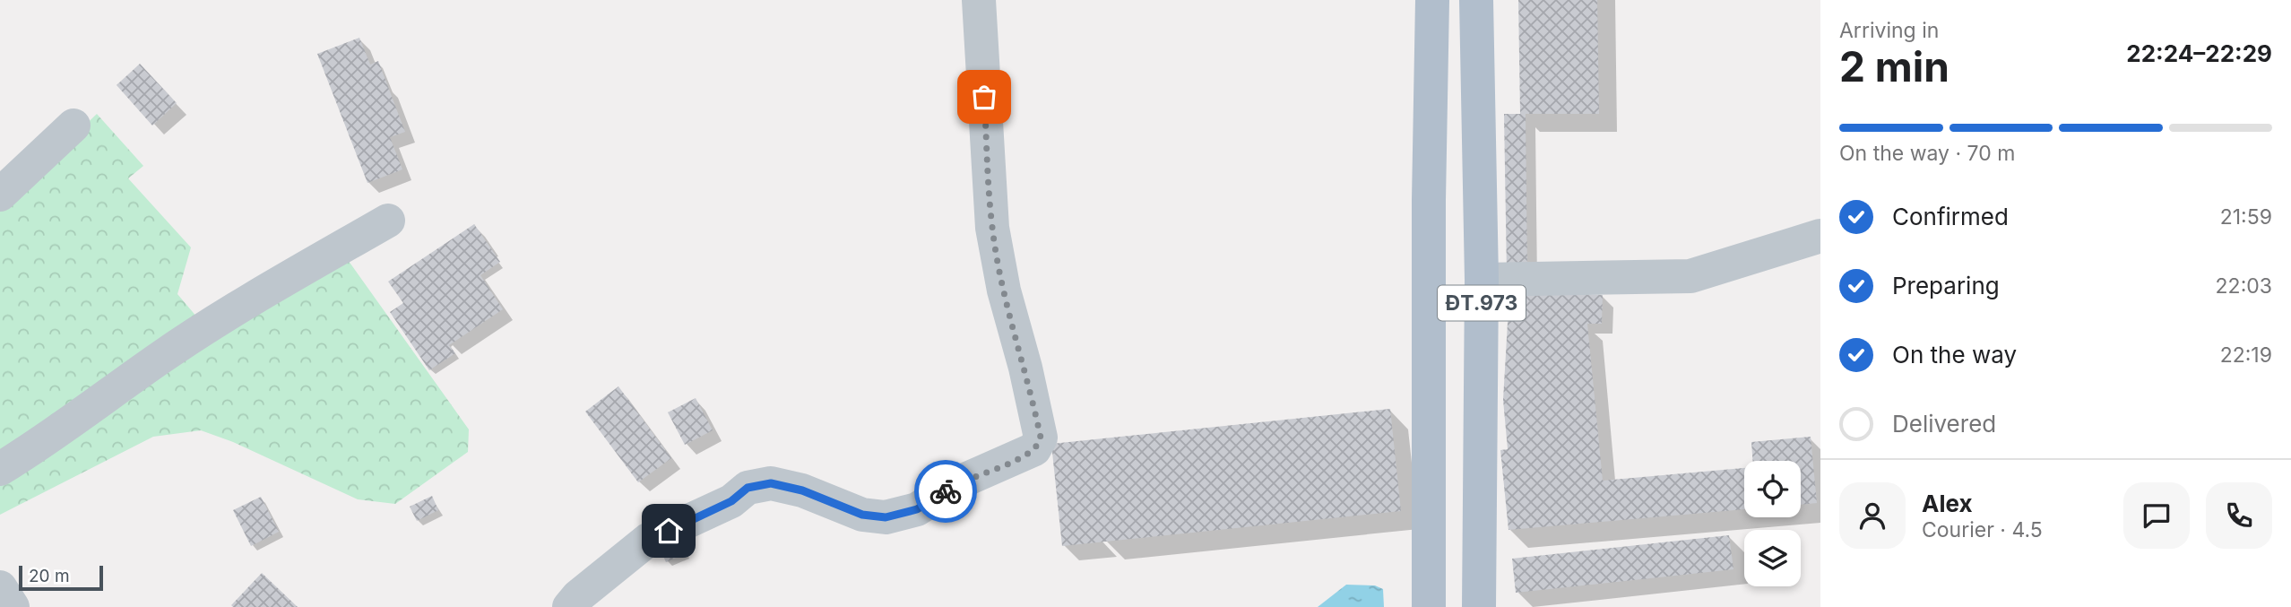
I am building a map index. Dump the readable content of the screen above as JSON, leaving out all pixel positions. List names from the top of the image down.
{
  "streets": {
    "main road": ["ĐT.973"]
  },
  "scale_bar": "20 m",
  "page": {
    "heading": ["2 min", "Arriving in", "22:24–22:29"],
    "panel": ["Alex", "Courier · 4.5"],
    "bar": "On the way · 70 m",
    "list": [
      ["Confirmed", "21:59"],
      ["Preparing", "22:03"],
      ["On the way", "22:19"],
      "Delivered"
    ],
    "scale": "20 m"
  }
}
